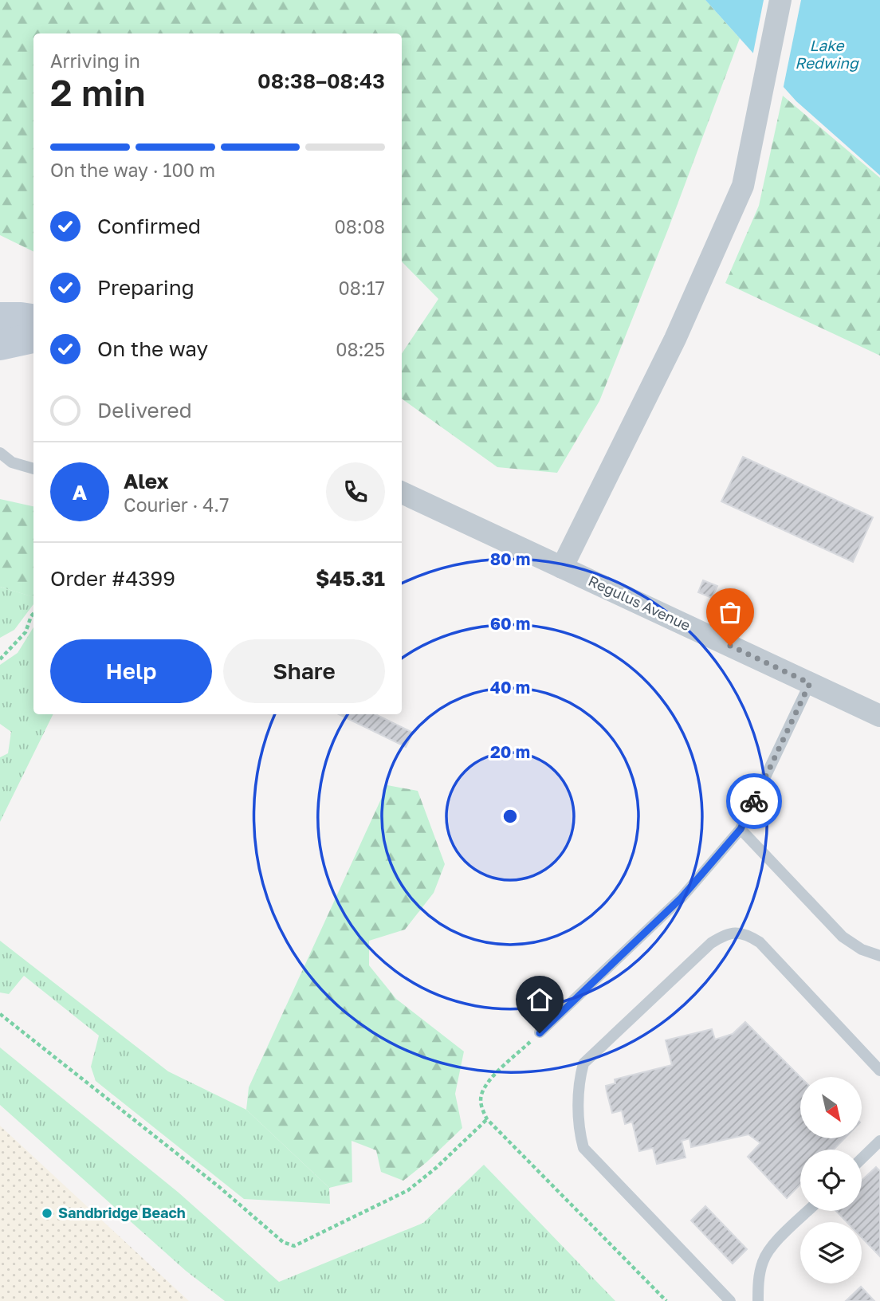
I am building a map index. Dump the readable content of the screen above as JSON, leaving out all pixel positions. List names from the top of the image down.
{
  "streets": {
    "street": ["Regulus Avenue"]
  },
  "water": ["Lake Redwing"],
  "places": ["Sandbridge Beach"],
  "north": "bottom right",
  "page": {
    "heading": ["2 min", "Arriving in", "08:38–08:43"],
    "panel": [
      "Alex",
      "Courier · 4.7",
      "Order #4399",
      "$45.31"
    ],
    "bar": "On the way · 100 m",
    "list": [
      ["Confirmed", "08:08"],
      ["Preparing", "08:17"],
      ["On the way", "08:25"],
      "Delivered"
    ],
    "round": "A",
    "buttons": ["Help", "Share"]
  },
  "rings": [
    "80 m",
    "60 m",
    "40 m",
    "20 m"
  ]
}
